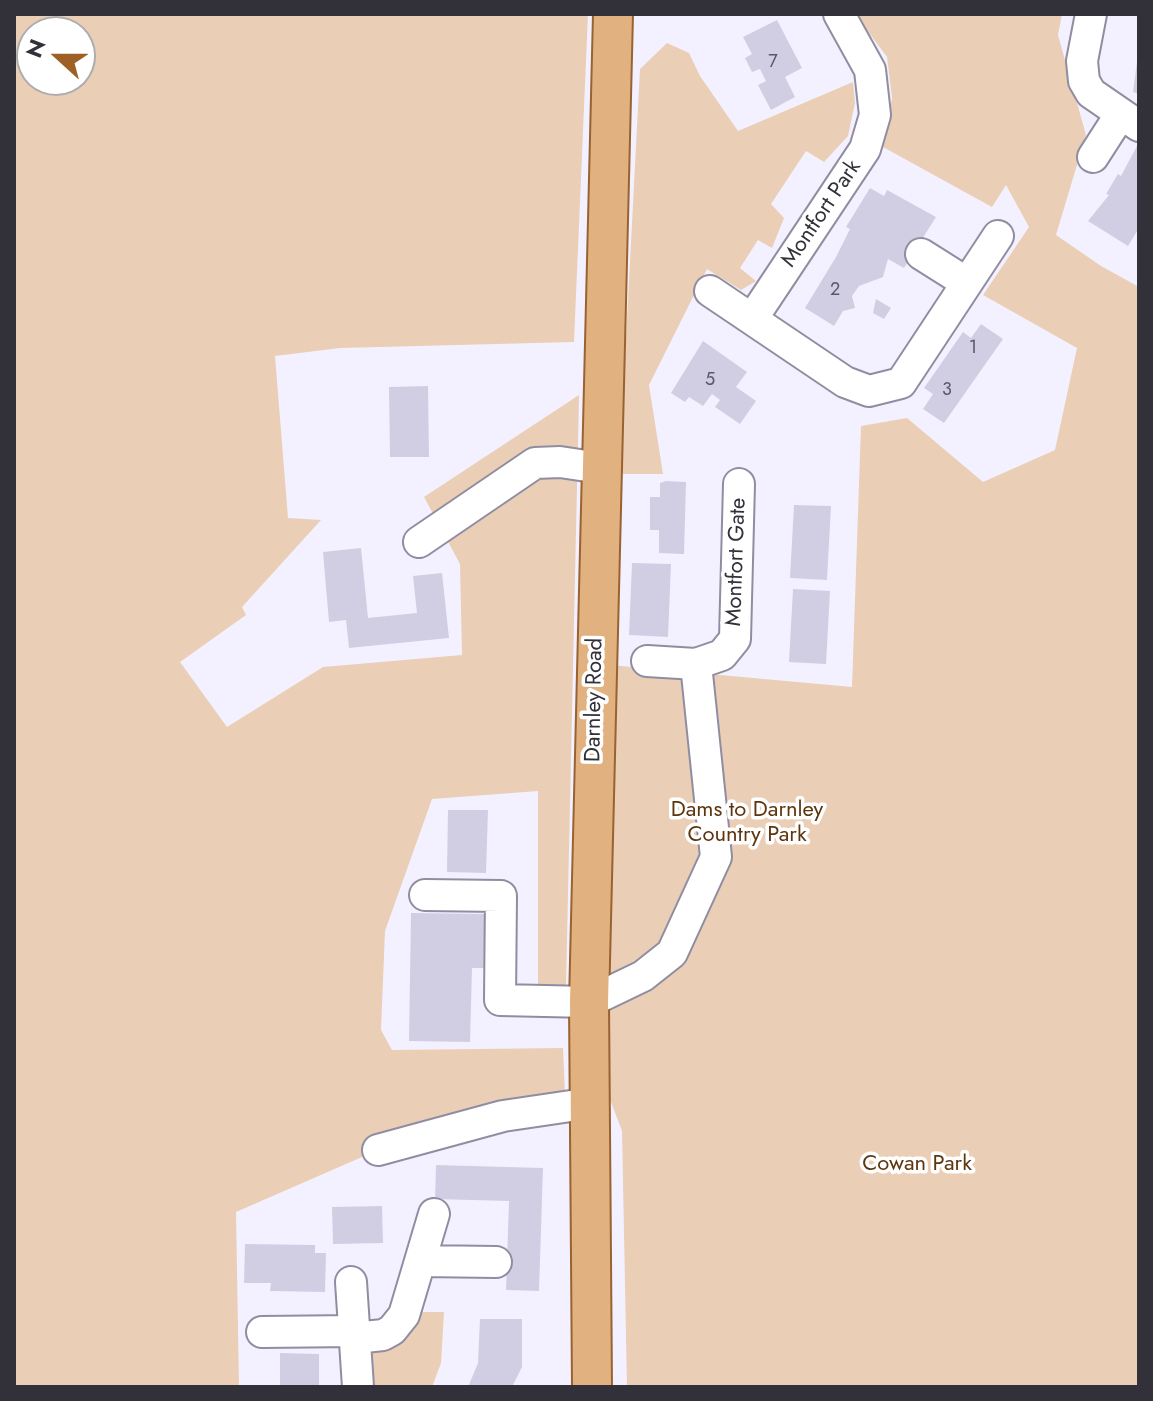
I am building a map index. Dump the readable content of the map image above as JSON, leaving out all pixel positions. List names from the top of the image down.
{
  "streets": {
    "main road": ["Darnley Road"],
    "street": ["Montfort Park", "Montfort Gate"]
  },
  "parks": ["Dams to Darnley Country Park", "Cowan Park"],
  "house_numbers": [
    "7",
    "2",
    "1",
    "5",
    "3"
  ],
  "north": "left"
}
